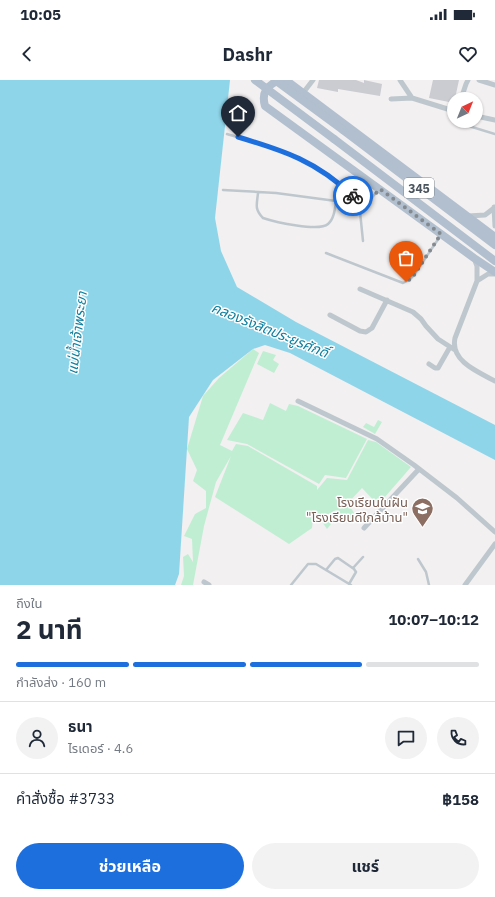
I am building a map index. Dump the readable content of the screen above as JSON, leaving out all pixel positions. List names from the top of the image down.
{
  "streets": {
    "main road": ["345"]
  },
  "water": ["คลองรังสิตประยูรศักดิ์", "แม่น้ำเจ้าพระยา"],
  "places": {
    "school or university": ["โรงเรียนในฝัน \"โรงเรียนดีใกล้บ้าน\""]
  },
  "north": "top right",
  "page": {
    "status": "10:05",
    "header": "Dashr",
    "heading": ["2 นาที", "ถึงใน", "10:07–10:12"],
    "panel": [
      "ธนา",
      "ไรเดอร์ · 4.6",
      "คำสั่งซื้อ #3733",
      "฿158"
    ],
    "bar": "กำลังส่ง · 160 m",
    "buttons": ["ช่วยเหลือ", "แชร์"]
  }
}
